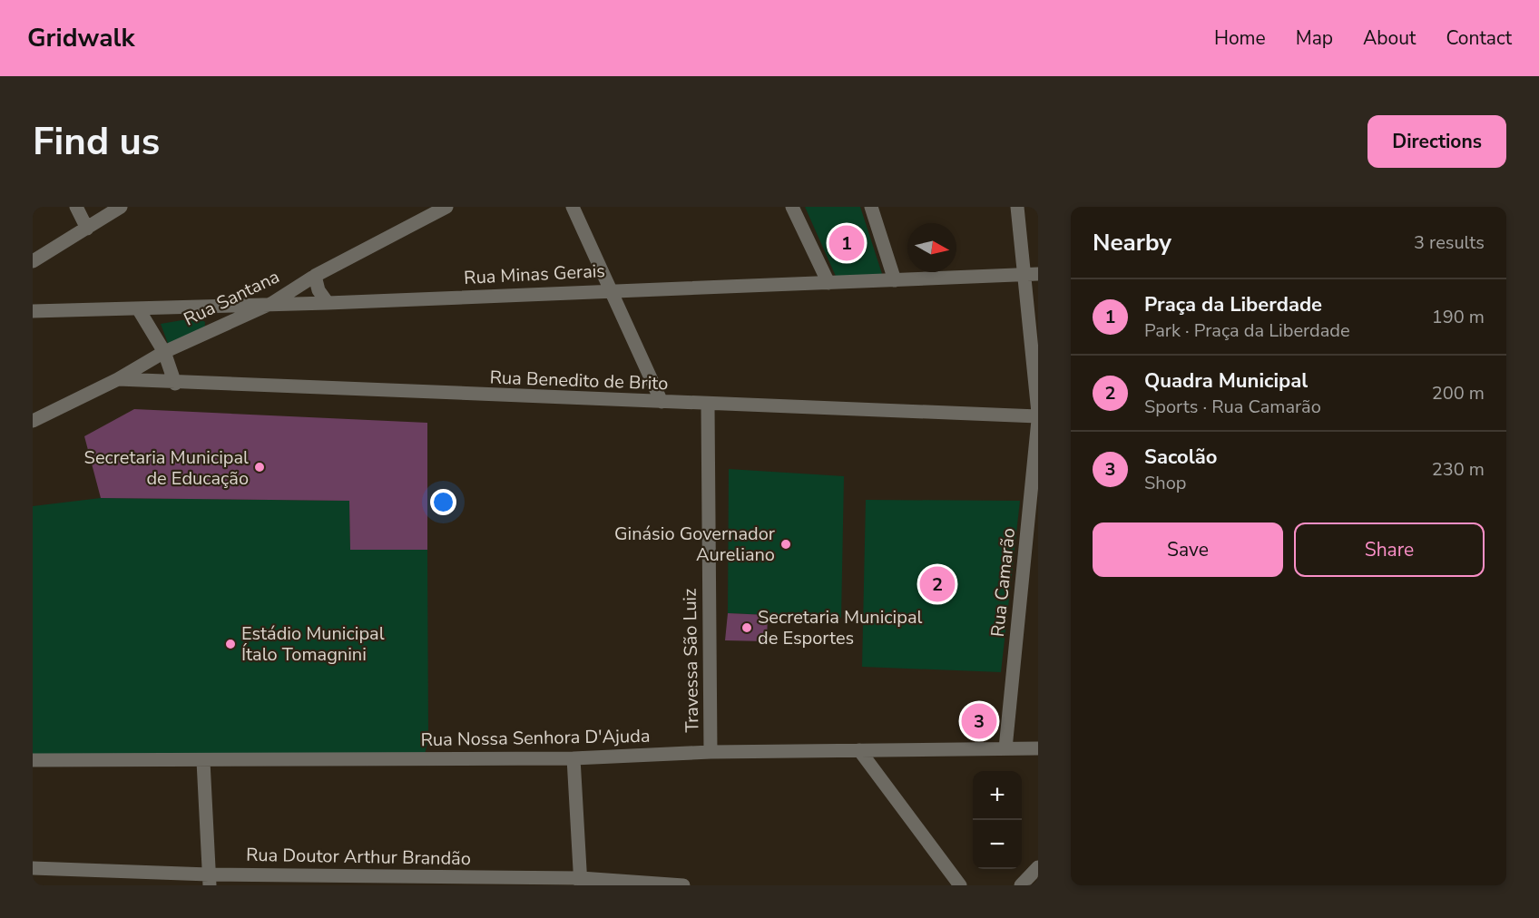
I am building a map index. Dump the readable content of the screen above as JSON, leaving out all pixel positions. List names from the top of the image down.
{
  "streets": {
    "street": [
      "Rua Minas Gerais",
      "Rua Santana",
      "Rua Benedito de Brito",
      "Rua Camarão",
      "Travessa São Luiz",
      "Rua Nossa Senhora D'Ajuda",
      "Rua Doutor Arthur Brandão"
    ]
  },
  "crossings": [
    ["Rua Minas Gerais", "Rua Santana"],
    ["Rua Minas Gerais", "Rua Camarão"],
    ["Rua Santana", "Rua Benedito de Brito"],
    ["Rua Benedito de Brito", "Rua Camarão"],
    ["Rua Benedito de Brito", "Travessa São Luiz"],
    ["Rua Camarão", "Rua Nossa Senhora D'Ajuda"],
    ["Travessa São Luiz", "Rua Nossa Senhora D'Ajuda"]
  ],
  "places": [
    "Secretaria Municipal de Educação",
    "Ginásio Governador Aureliano",
    "Secretaria Municipal de Esportes",
    "Estádio Municipal Ítalo Tomagnini"
  ],
  "north": "right",
  "page": {
    "header": "Gridwalk",
    "nav": [
      "Home",
      "Map",
      "About",
      "Contact"
    ],
    "buttons": [
      "Directions",
      ["Save", "Share"]
    ],
    "title": "Find us",
    "heading": ["Nearby", "3 results"],
    "pins": ["1", "2", "3"],
    "list": [
      {
        "mark": "1",
        "name": "Praça da Liberdade",
        "note": "Park · Praça da Liberdade",
        "value": "190 m"
      },
      {
        "mark": "2",
        "name": "Quadra Municipal",
        "note": "Sports · Rua Camarão",
        "value": "200 m"
      },
      {
        "mark": "3",
        "name": "Sacolão",
        "note": "Shop",
        "value": "230 m"
      }
    ],
    "map_buttons": ["+", "−"]
  }
}
